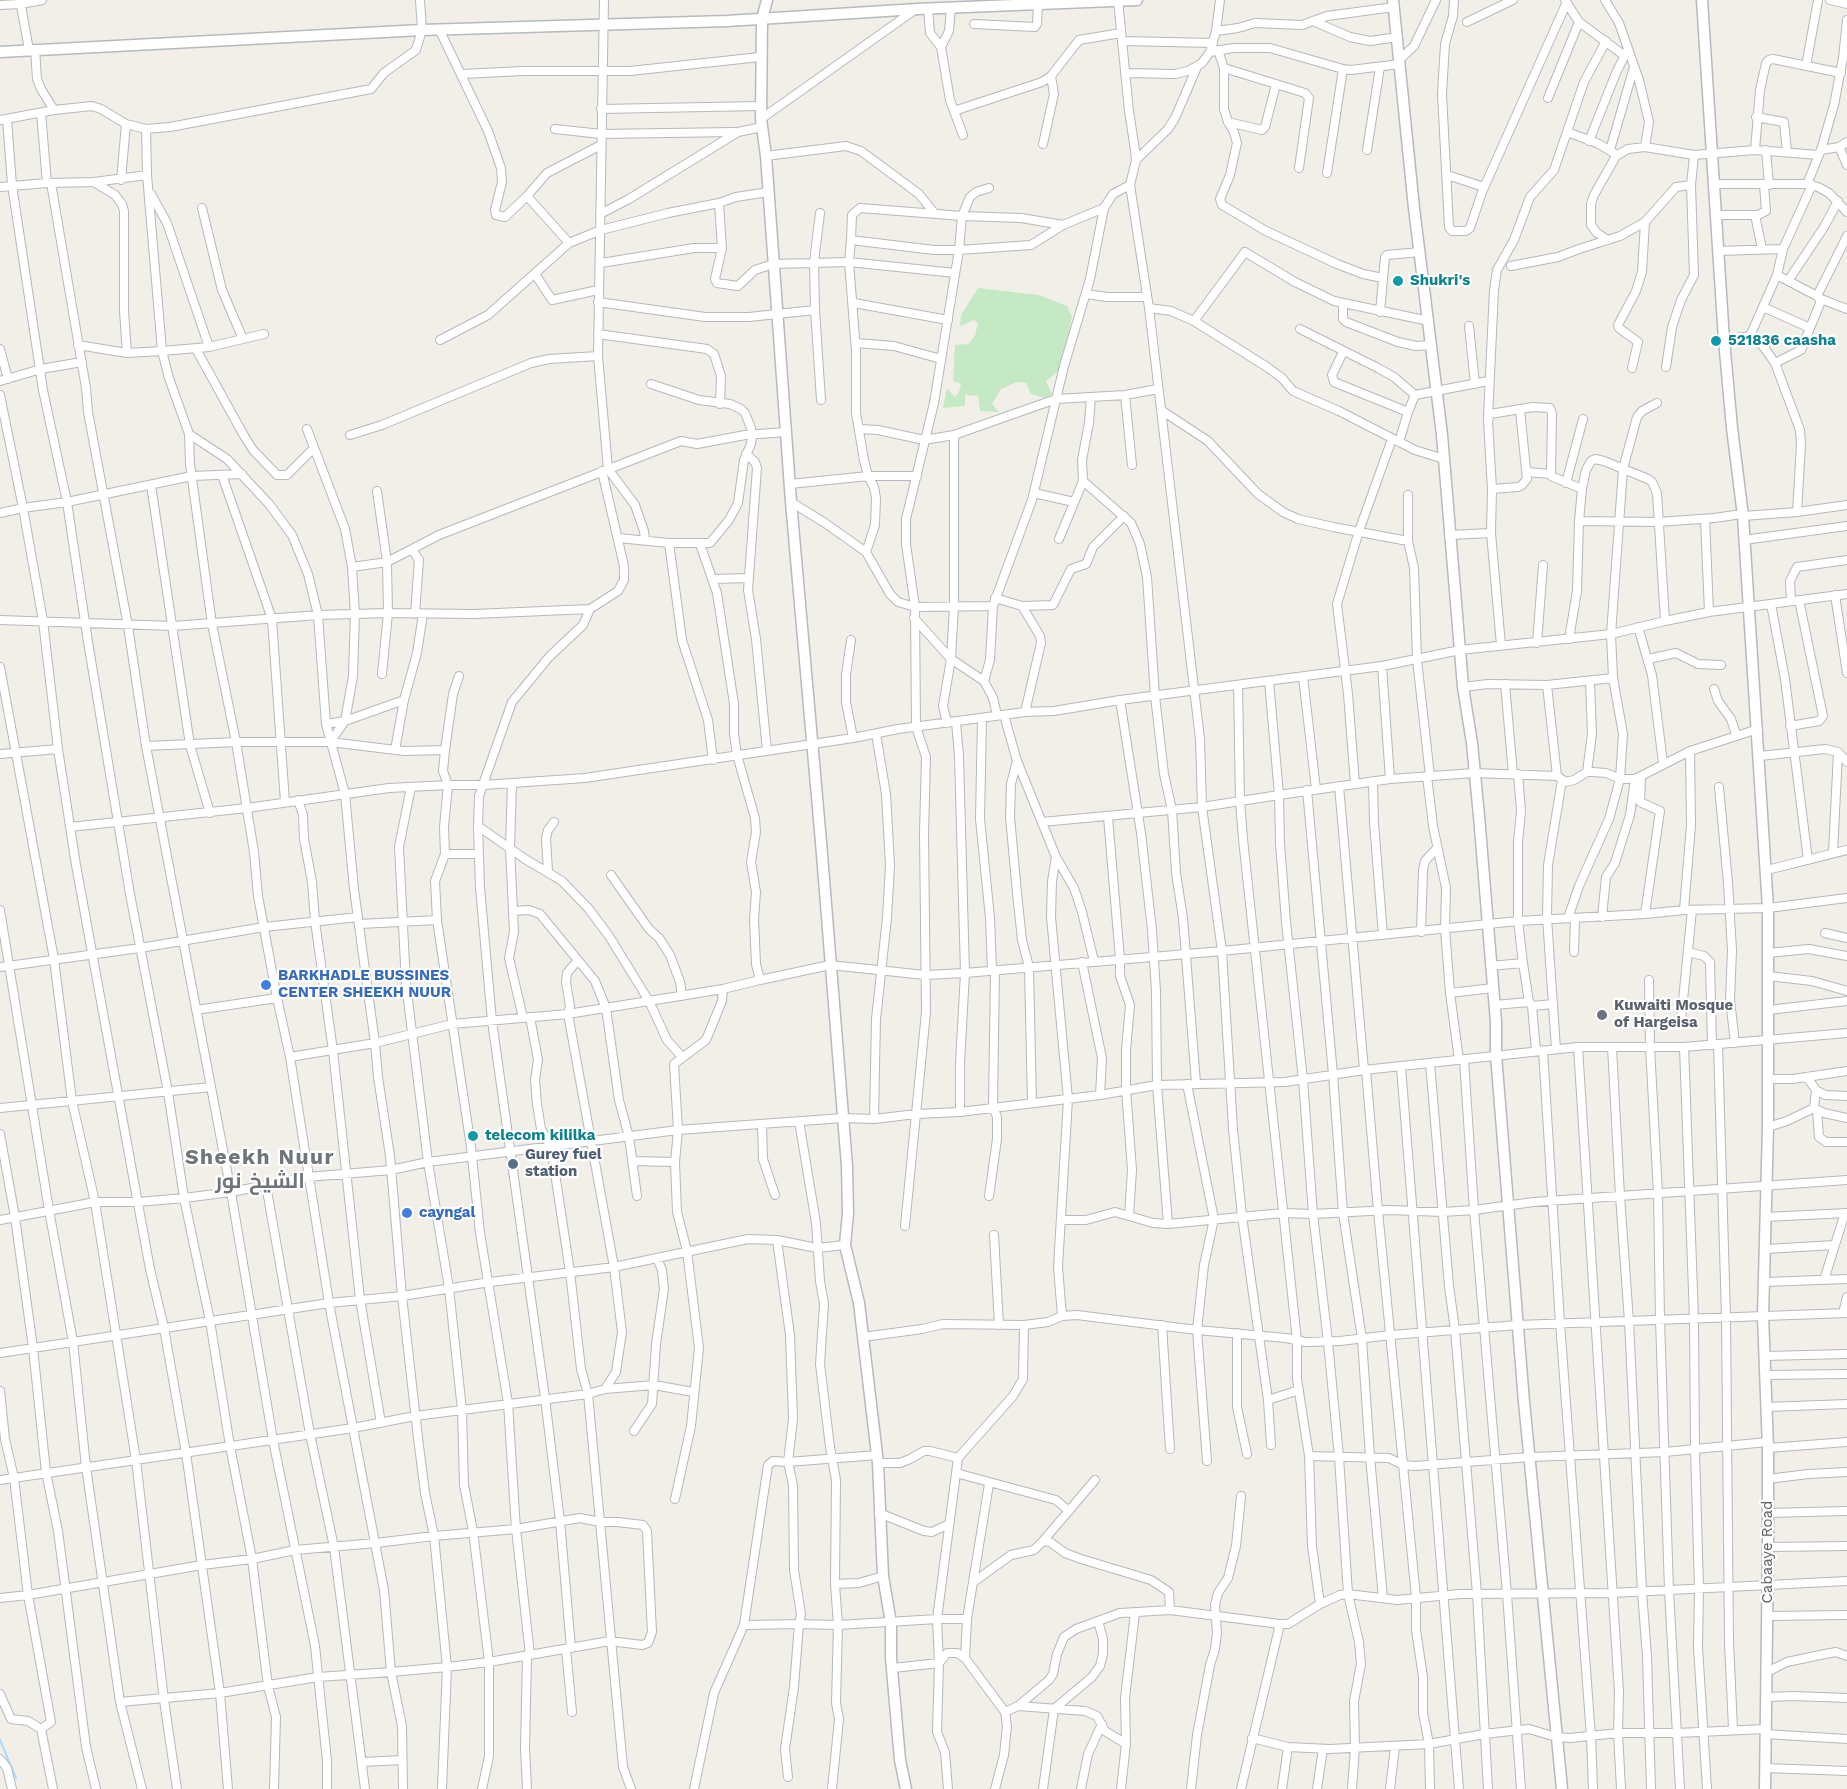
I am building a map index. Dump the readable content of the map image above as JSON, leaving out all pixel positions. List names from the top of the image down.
{
  "streets": {
    "street": ["Cabaaye Road"]
  },
  "districts": ["Sheekh Nuur الشيخ نور"],
  "places": [
    "Shukri's",
    "521836 caasha",
    "BARKHADLE BUSSINES CENTER SHEEKH NUUR",
    "Kuwaiti Mosque of Hargeisa",
    "telecom kililka",
    "Gurey fuel station",
    "cayngal"
  ]
}
